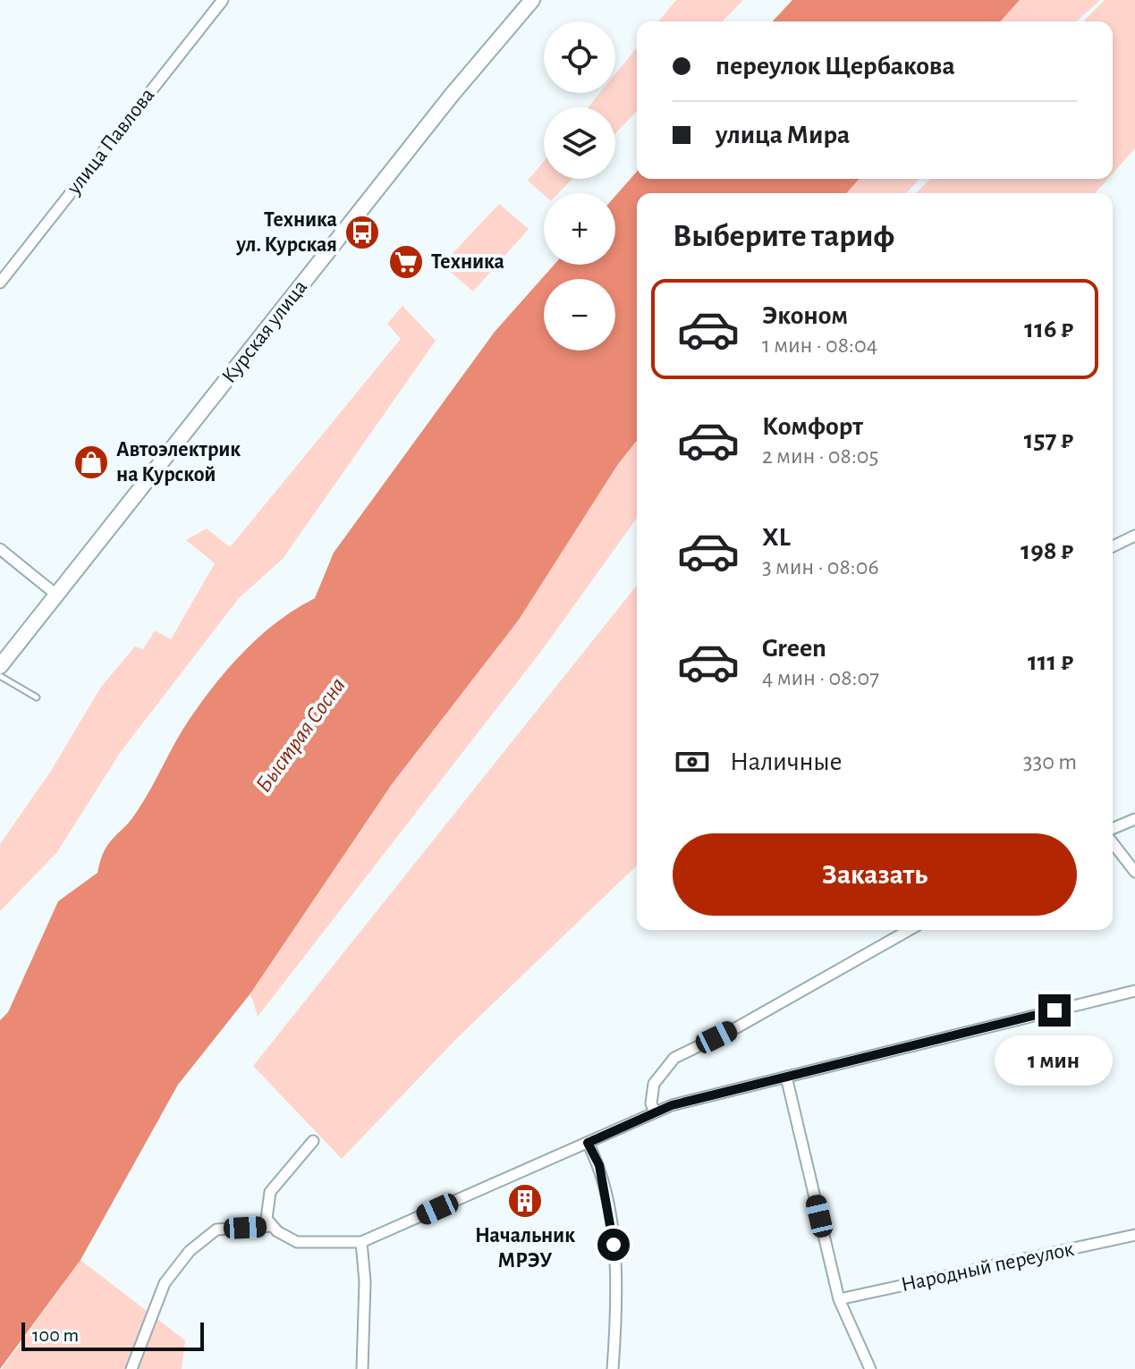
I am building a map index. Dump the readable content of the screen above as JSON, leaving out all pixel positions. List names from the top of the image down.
{
  "streets": {
    "street": ["улица Павлова", "Курская улица", "Народный переулок"]
  },
  "water": ["Быстрая Сосна"],
  "places": {
    "bus stop": ["Техника ул. Курская"],
    "supermarket": ["Техника"],
    "shop": ["Автоэлектрик на Курской"],
    "building": ["Начальник МРЭУ"]
  },
  "scale_bar": "100 m",
  "page": {
    "map_buttons": ["+", "−"],
    "banner": ["переулок Щербакова", "улица Мира"],
    "heading": "Выберите тариф",
    "list": [
      {
        "name": "Эконом",
        "note": "1 мин · 08:04",
        "value": "116 ₽"
      },
      {
        "name": "Комфорт",
        "note": "2 мин · 08:05",
        "value": "157 ₽"
      },
      {
        "name": "XL",
        "note": "3 мин · 08:06",
        "value": "198 ₽"
      },
      {
        "name": "Green",
        "note": "4 мин · 08:07",
        "value": "111 ₽"
      }
    ],
    "pay": ["Наличные", "330 m"],
    "buttons": "Заказать",
    "bubble": "1 мин",
    "scale": "100 m"
  }
}
